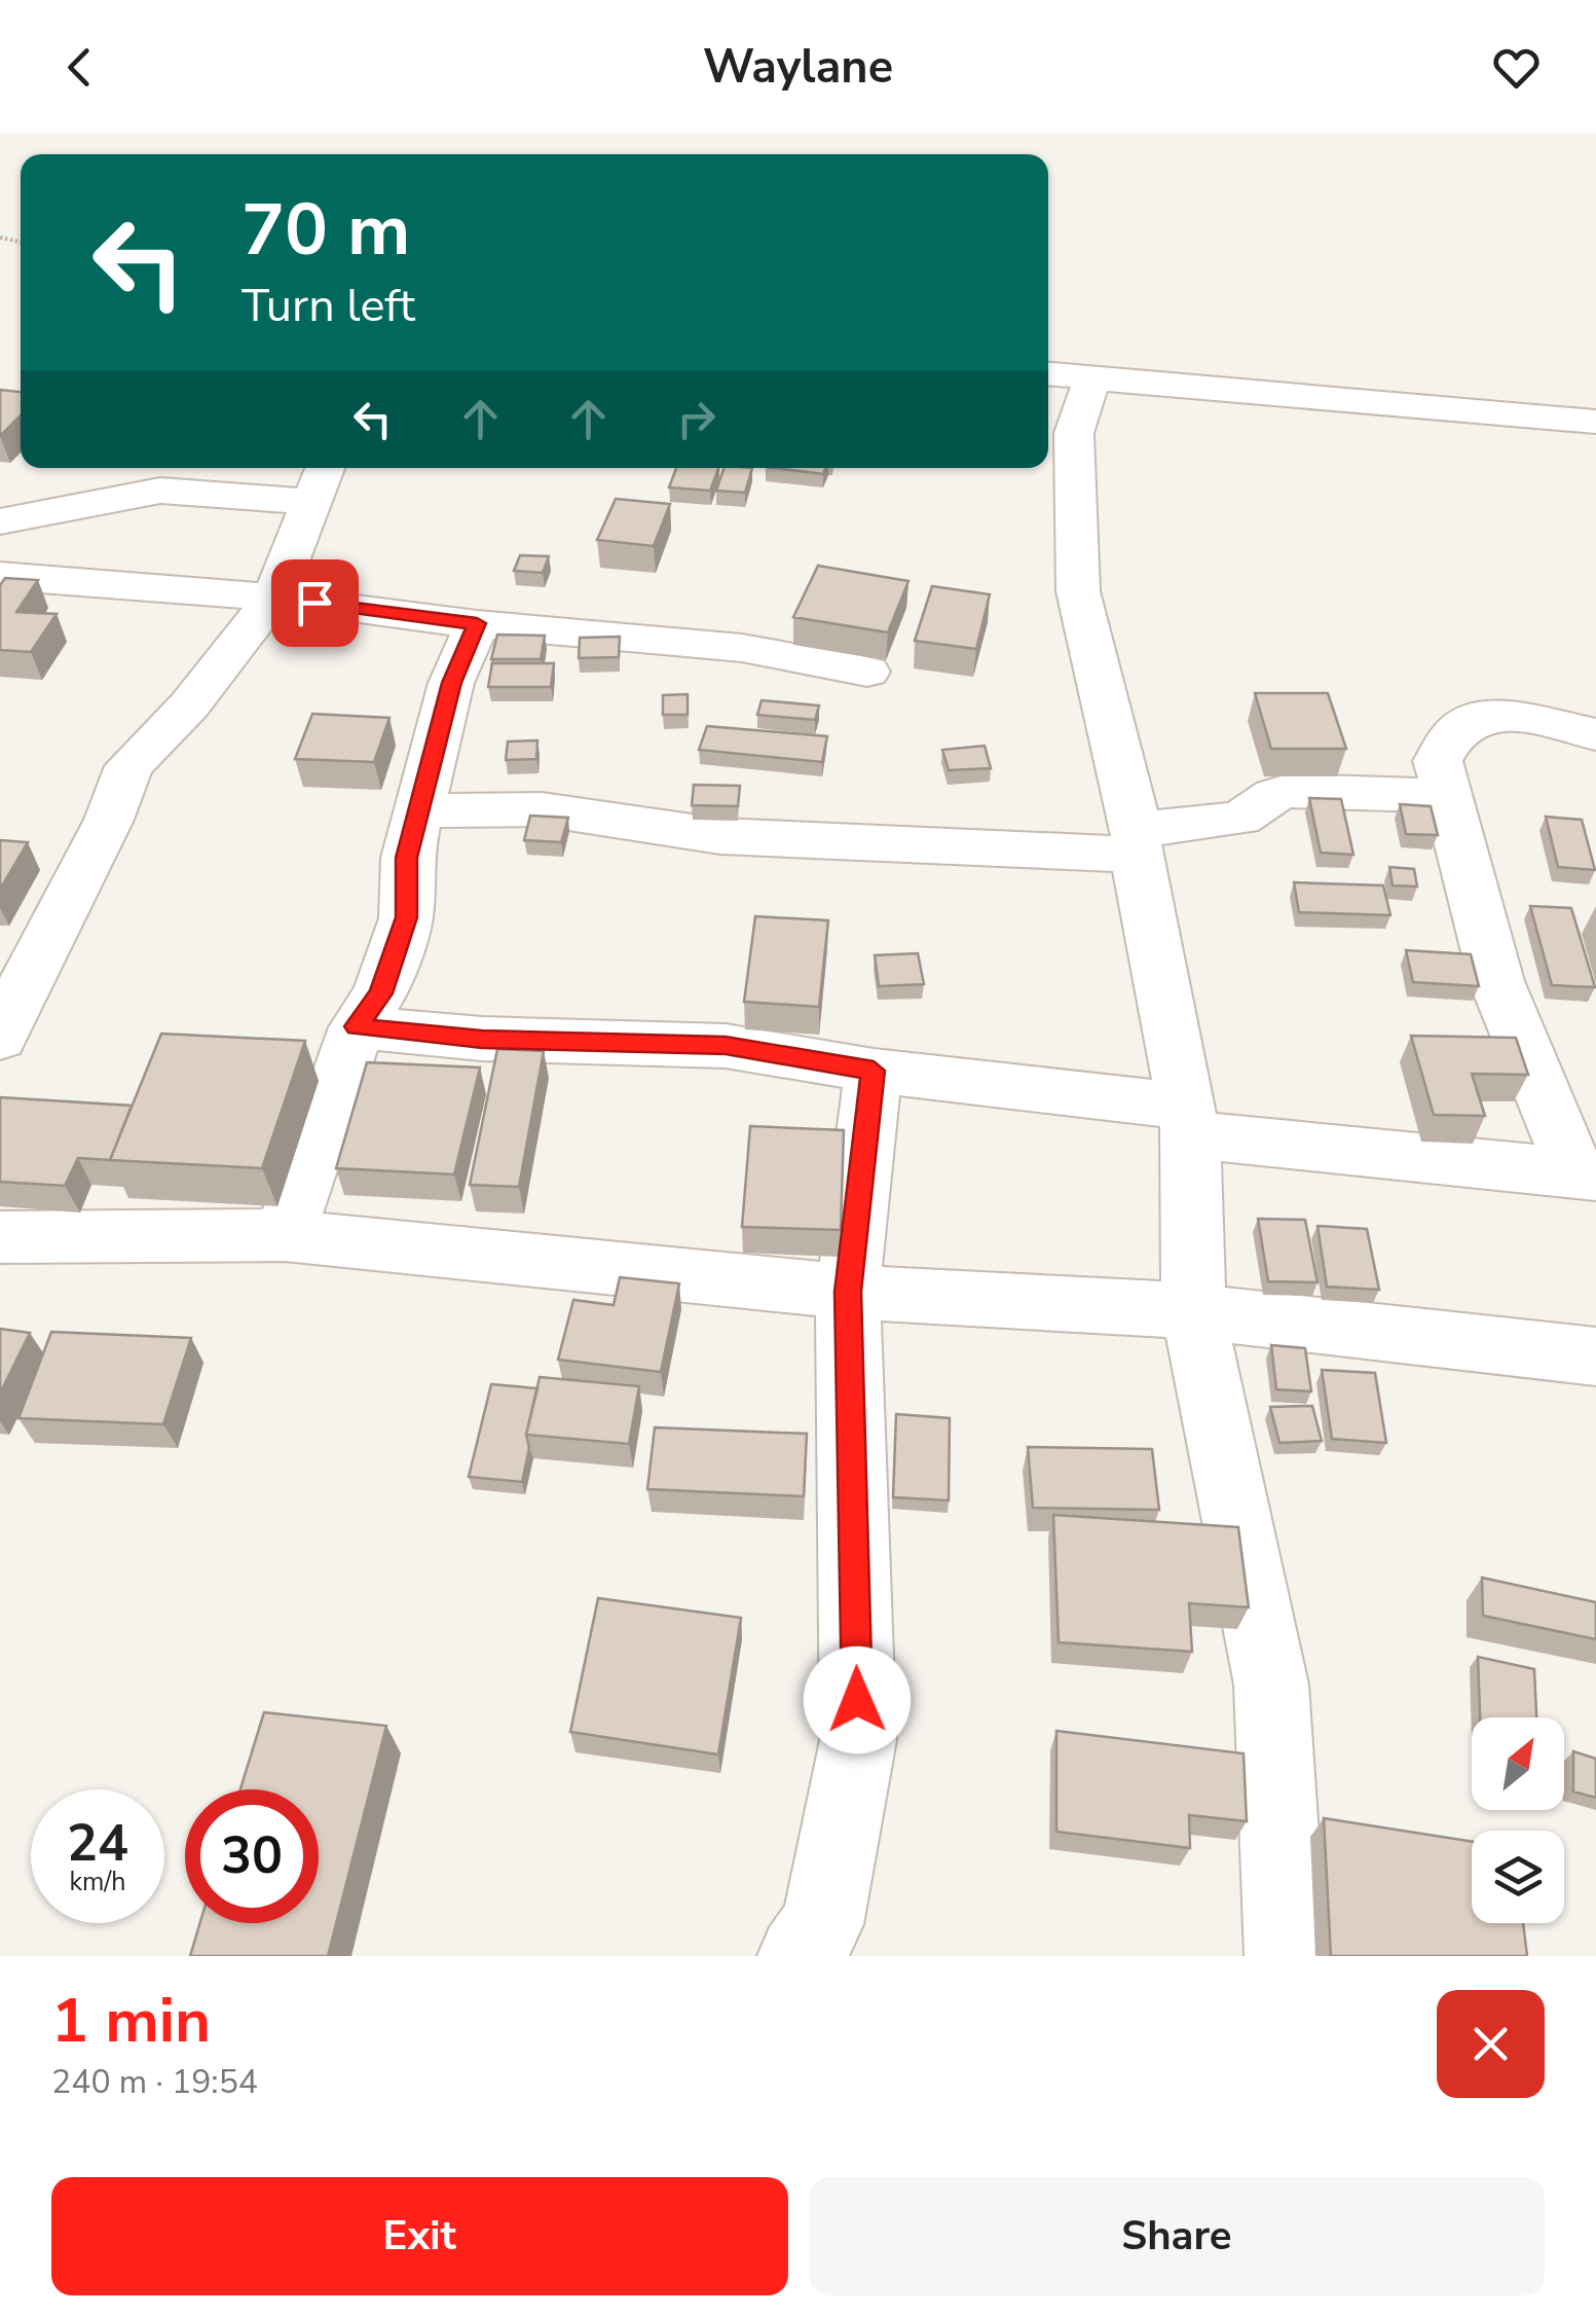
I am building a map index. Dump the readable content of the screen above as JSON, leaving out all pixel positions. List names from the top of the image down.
{
  "north": "top right",
  "page": {
    "header": "Waylane",
    "turn": ["70 m", "Turn left"],
    "speed": "24 km/h",
    "limit": "30",
    "heading": ["1 min", "240 m · 19:54"],
    "buttons": ["Exit", "Share"]
  }
}
